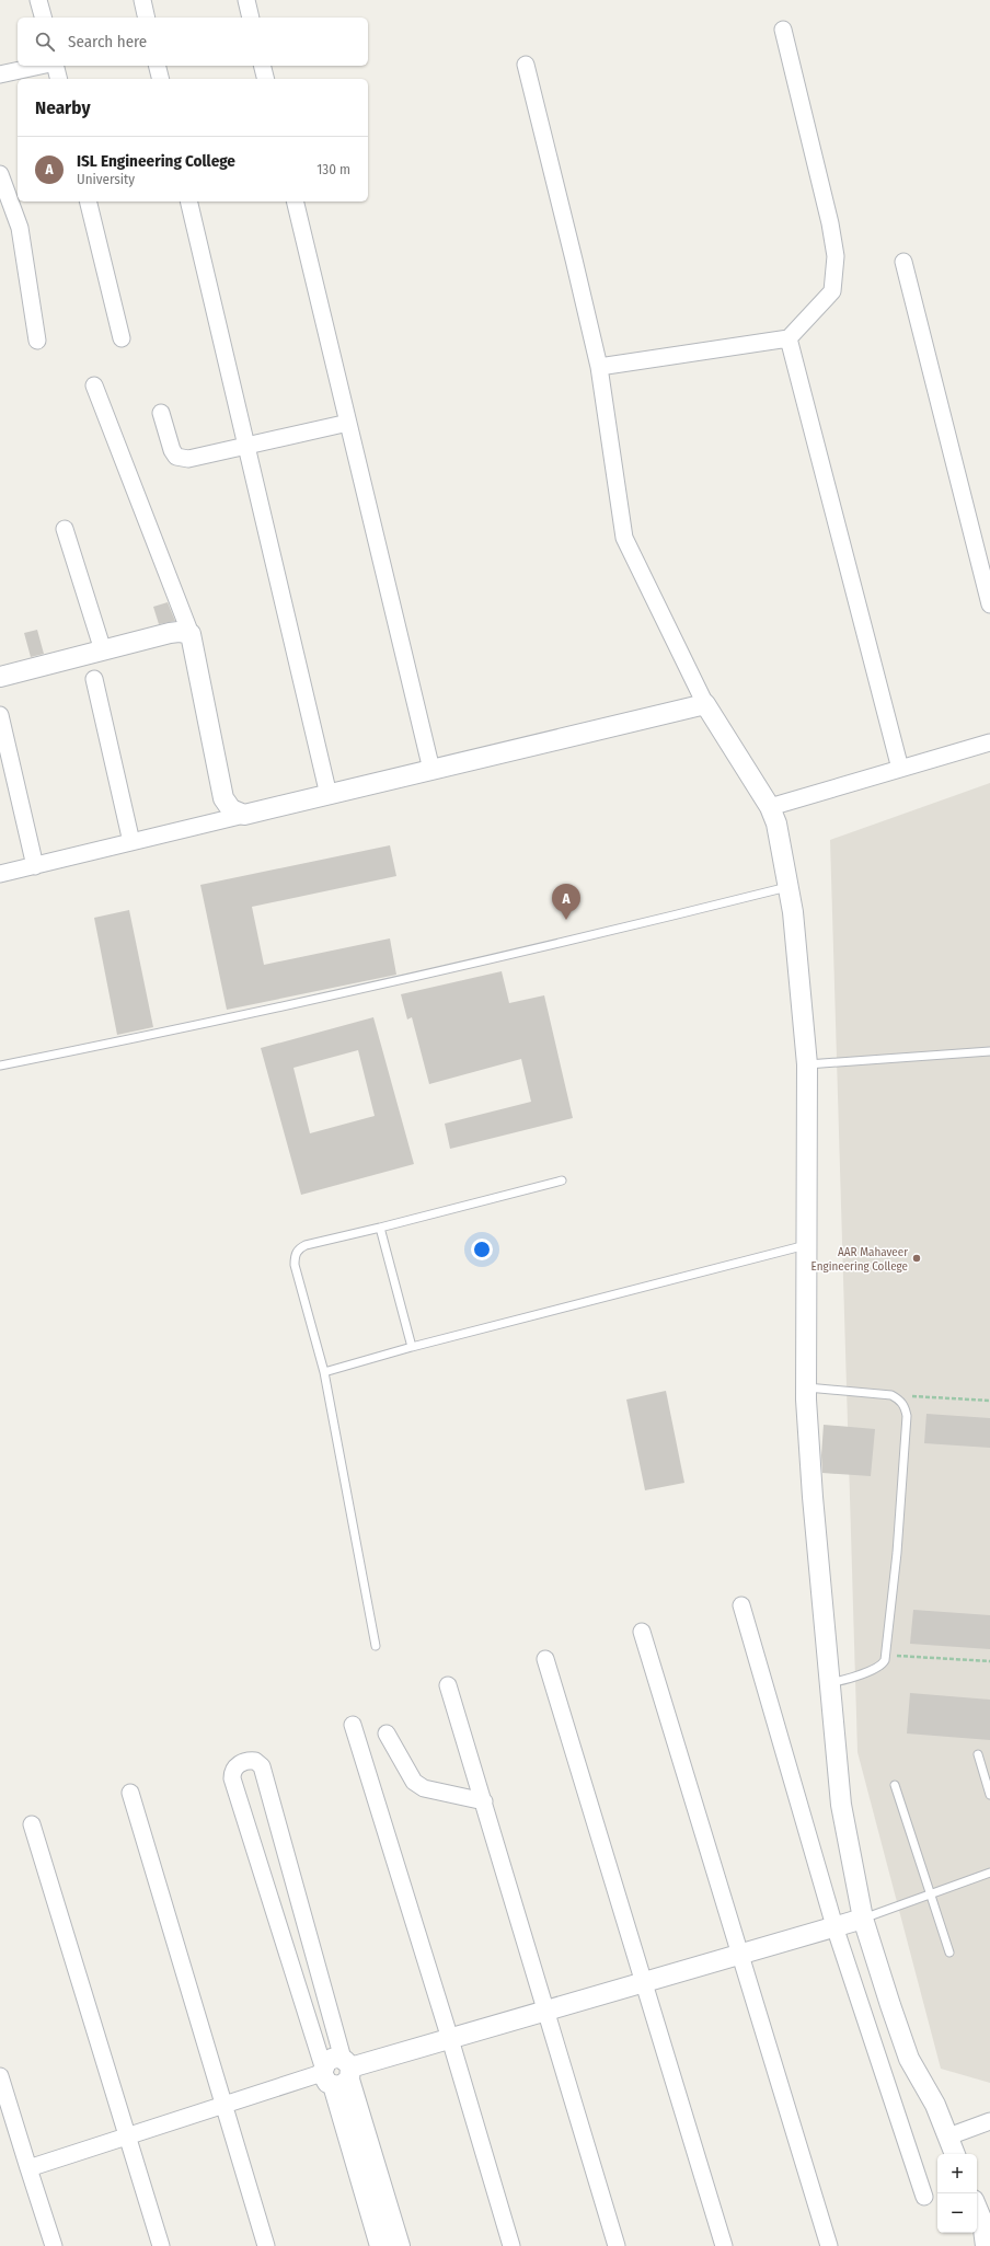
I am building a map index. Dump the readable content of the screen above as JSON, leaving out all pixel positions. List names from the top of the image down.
{
  "places": ["AAR Mahaveer Engineering College"],
  "page": {
    "search": "Search here",
    "heading": "Nearby",
    "list": [
      {
        "mark": "A",
        "name": "ISL Engineering College",
        "note": "University",
        "value": "130 m"
      }
    ],
    "pins": "A",
    "map_buttons": ["+", "−"]
  }
}
